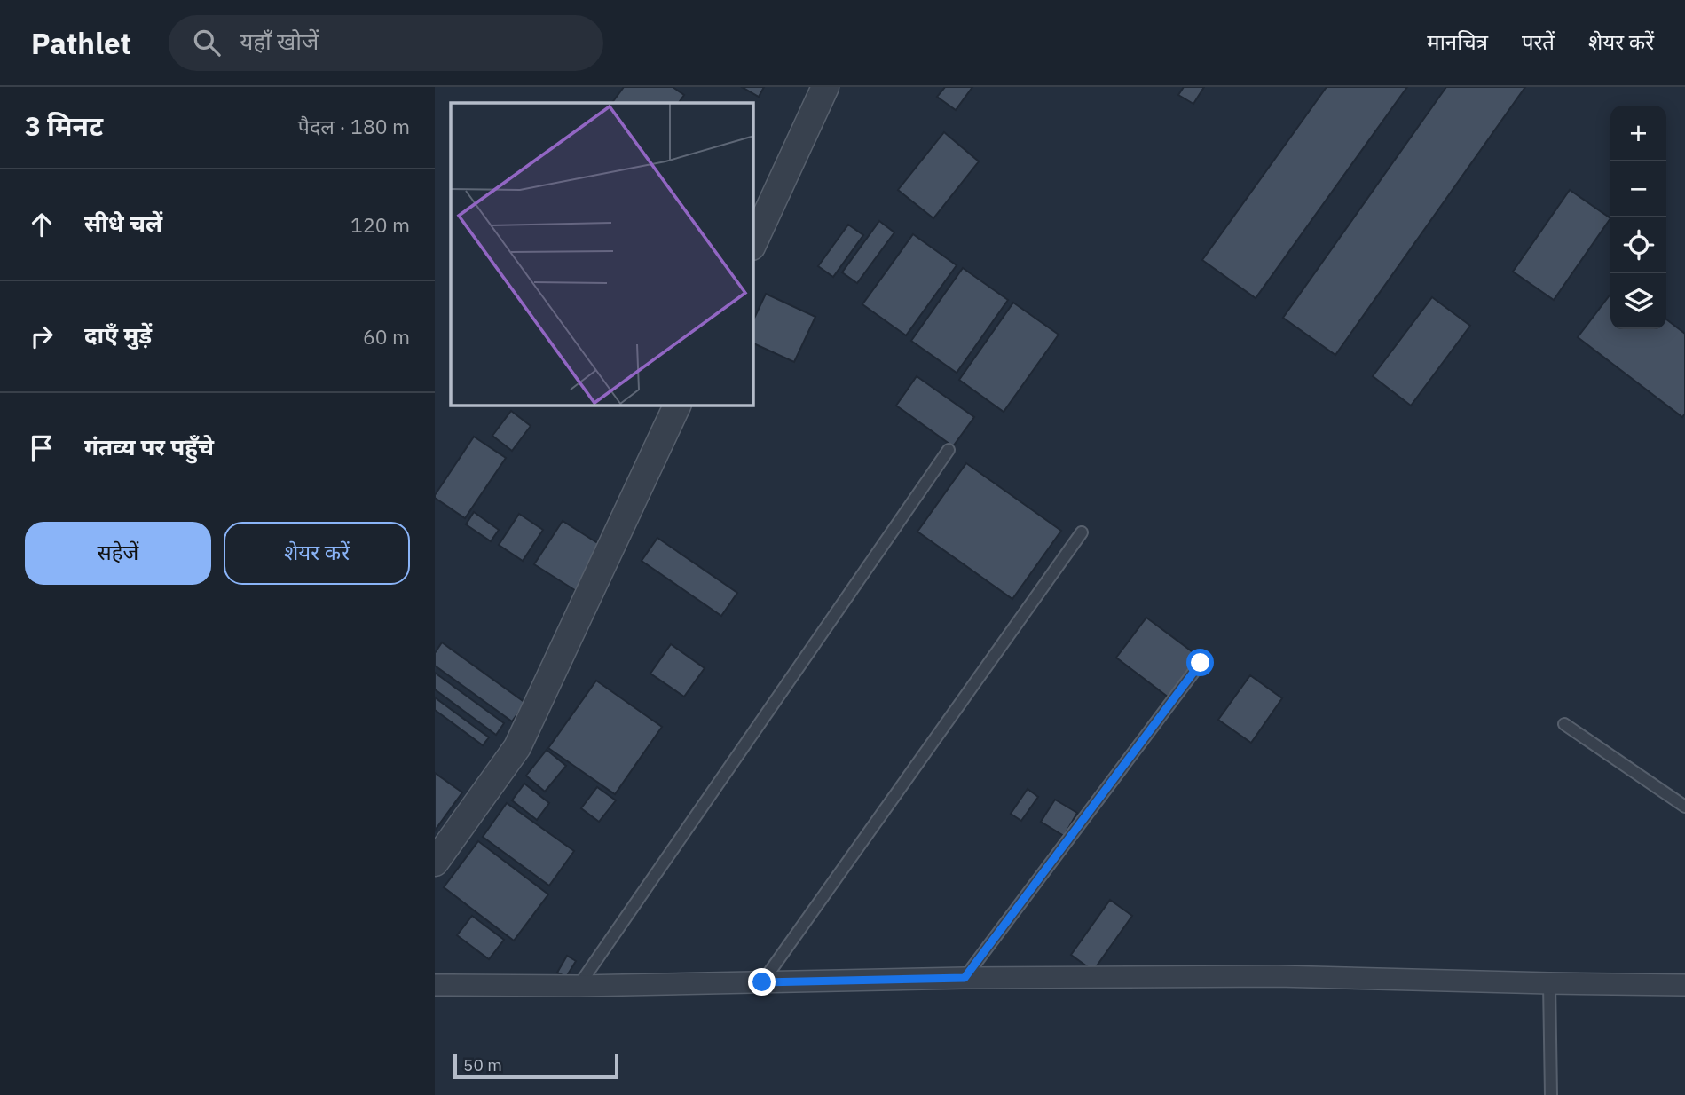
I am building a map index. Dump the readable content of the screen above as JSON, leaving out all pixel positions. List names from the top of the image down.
{
  "scale_bar": "50 m",
  "page": {
    "header": "Pathlet",
    "search": "यहाँ खोजें",
    "nav": ["मानचित्र", "परतें", "शेयर करें"],
    "heading": ["3 मिनट", "पैदल · 180 m"],
    "map_buttons": ["+", "−"],
    "list": [
      ["सीधे चलें", "120 m"],
      ["दाएँ मुड़ें", "60 m"],
      "गंतव्य पर पहुँचे"
    ],
    "buttons": ["सहेजें", "शेयर करें"],
    "scale": "50 m"
  }
}
